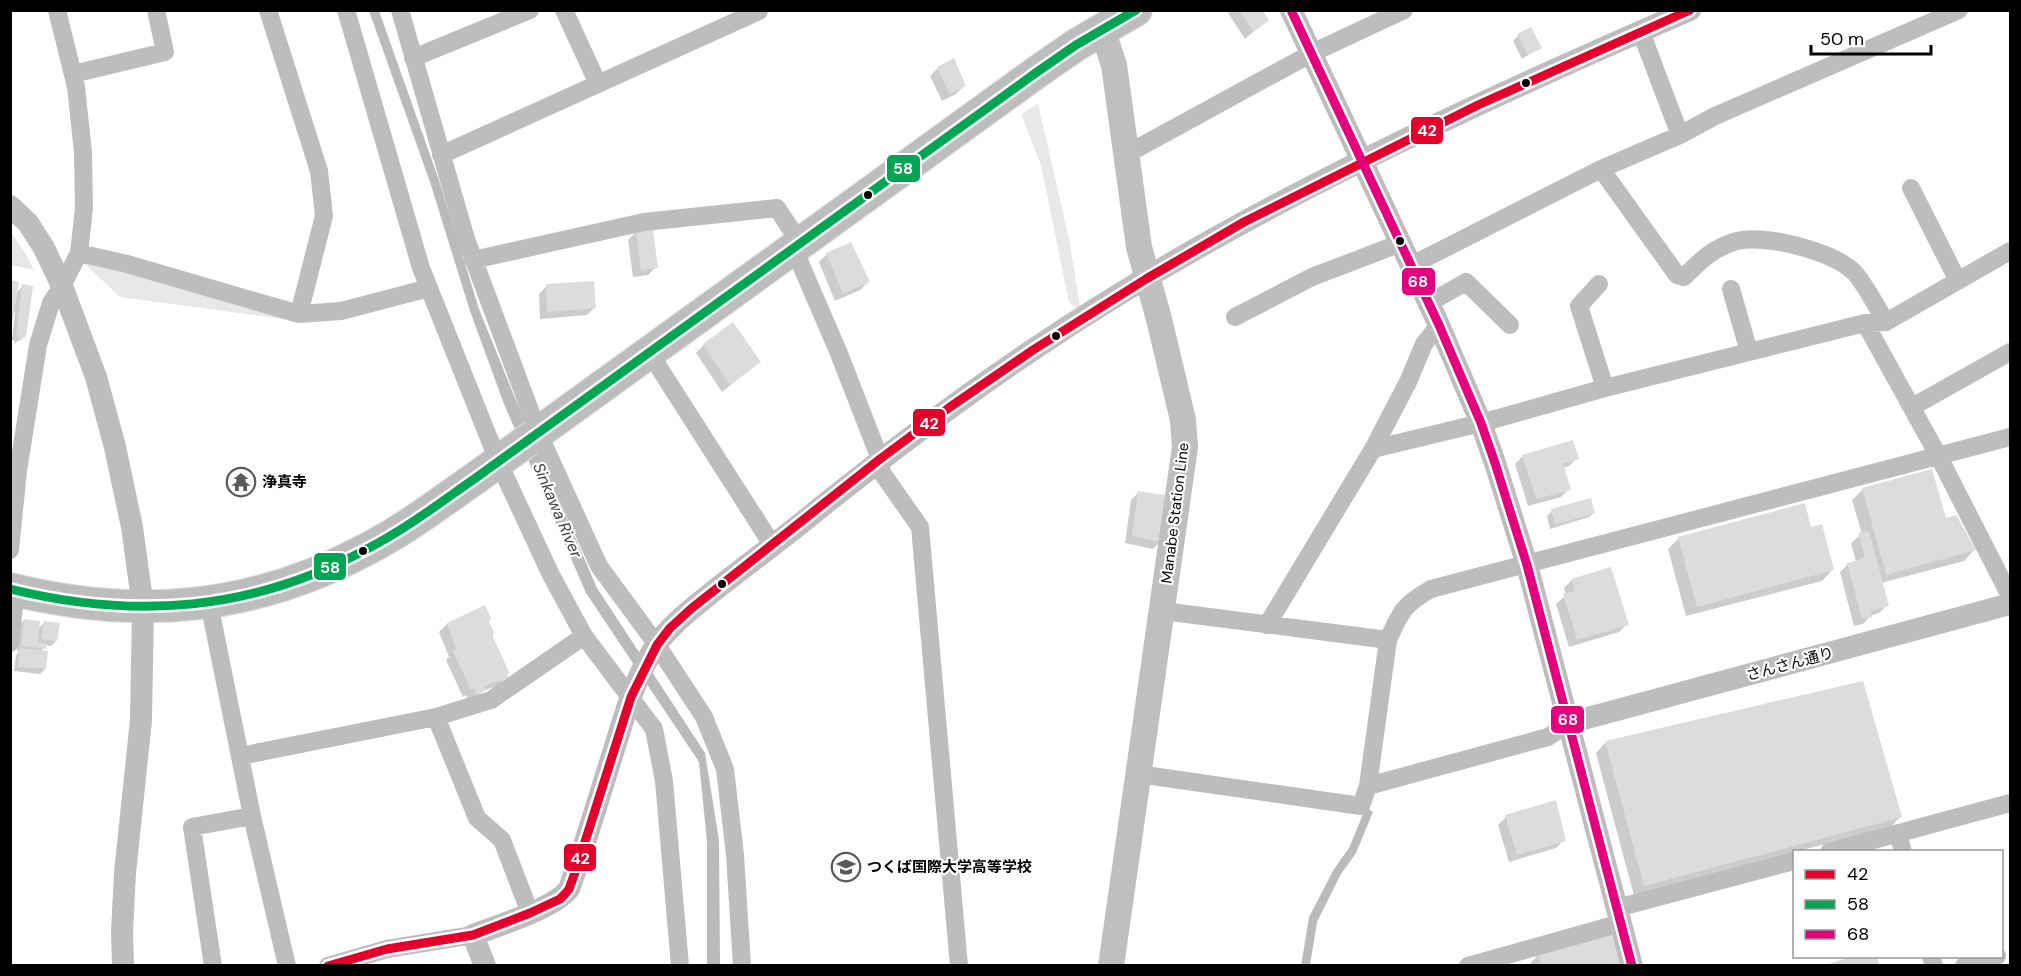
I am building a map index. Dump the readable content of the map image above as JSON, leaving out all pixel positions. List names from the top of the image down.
{
  "streets": {
    "main road": ["Manabe Station Line"],
    "street": ["さんさん通り"]
  },
  "water": ["Sinkawa River"],
  "places": {
    "temple": ["浄真寺"],
    "school or university": ["つくば国際大学高等学校"]
  },
  "lines": ["transit line 42", "transit line 58", "transit line 68"],
  "legend": ["42", "58", "68"],
  "scale_bar": "50 m"
}
